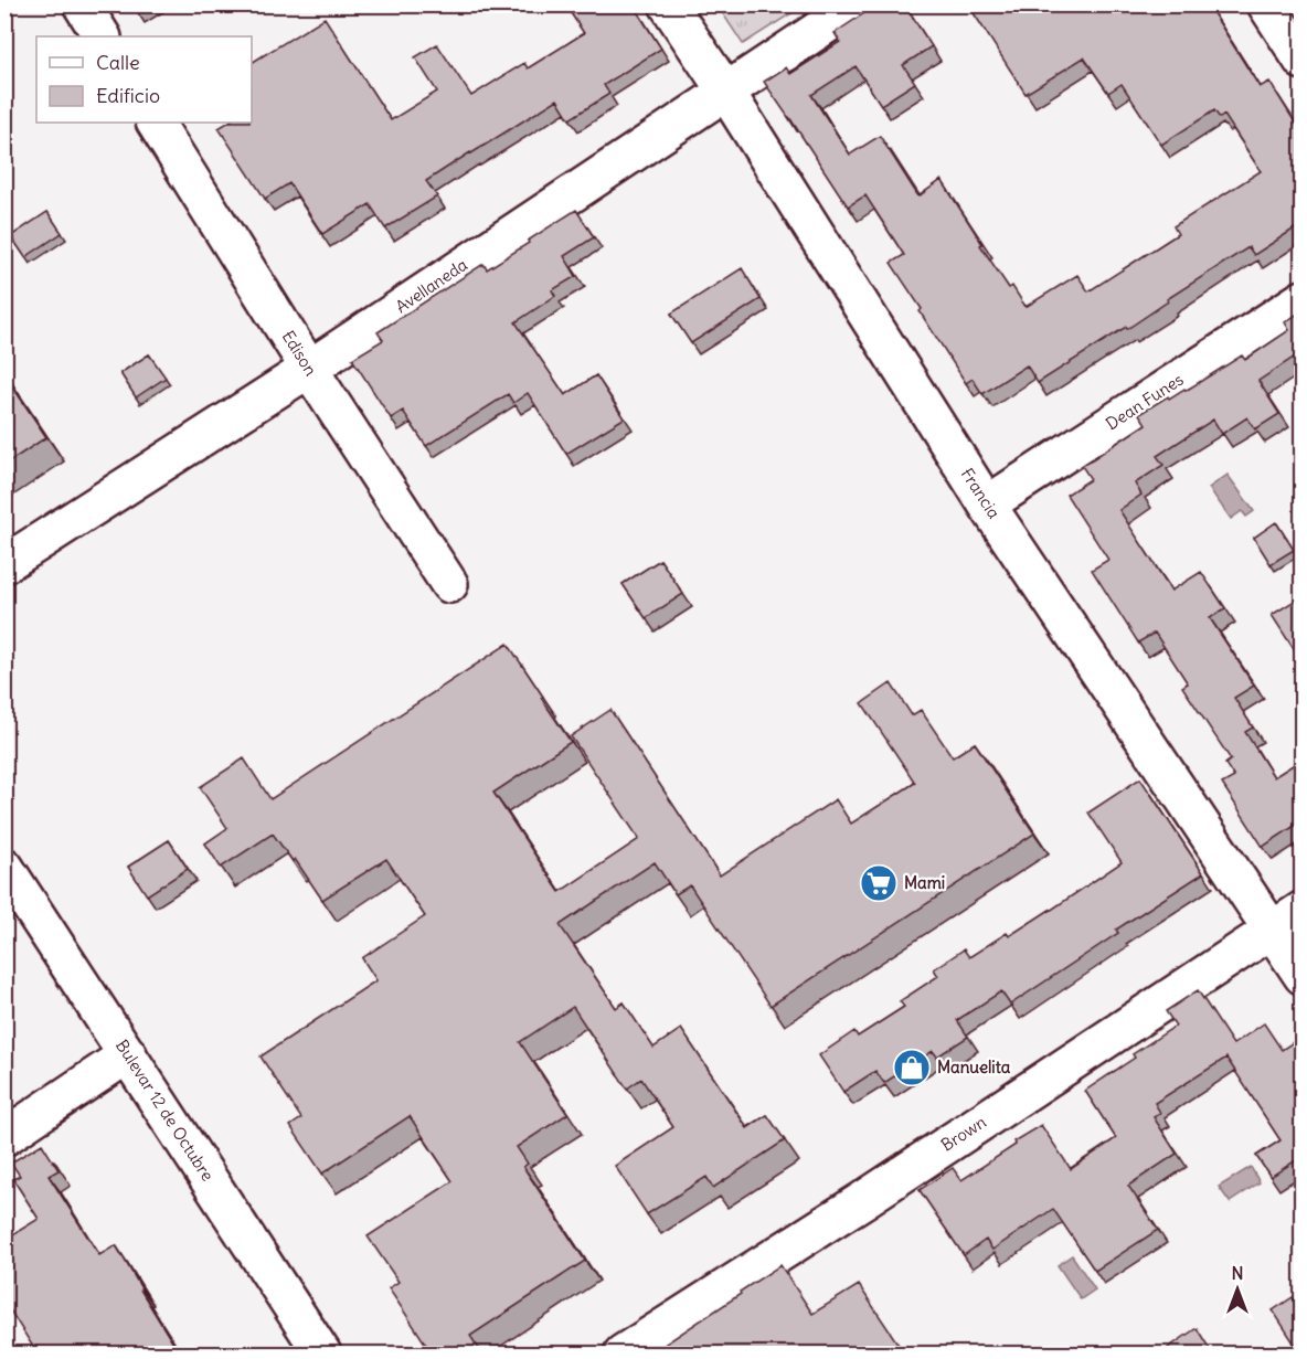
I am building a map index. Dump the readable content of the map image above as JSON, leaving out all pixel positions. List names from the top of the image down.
{
  "streets": {
    "main road": [
      "Avellaneda",
      "Edison",
      "Dean Funes",
      "Francia",
      "Bulevar 12 de Octubre",
      "Brown"
    ]
  },
  "crossings": [
    ["Avellaneda", "Edison"],
    ["Avellaneda", "Francia"],
    ["Dean Funes", "Francia"],
    ["Francia", "Brown"]
  ],
  "places": {
    "supermarket": ["Mami"],
    "shop": ["Manuelita"]
  },
  "legend": ["Calle", "Edificio"],
  "north": "top"
}
